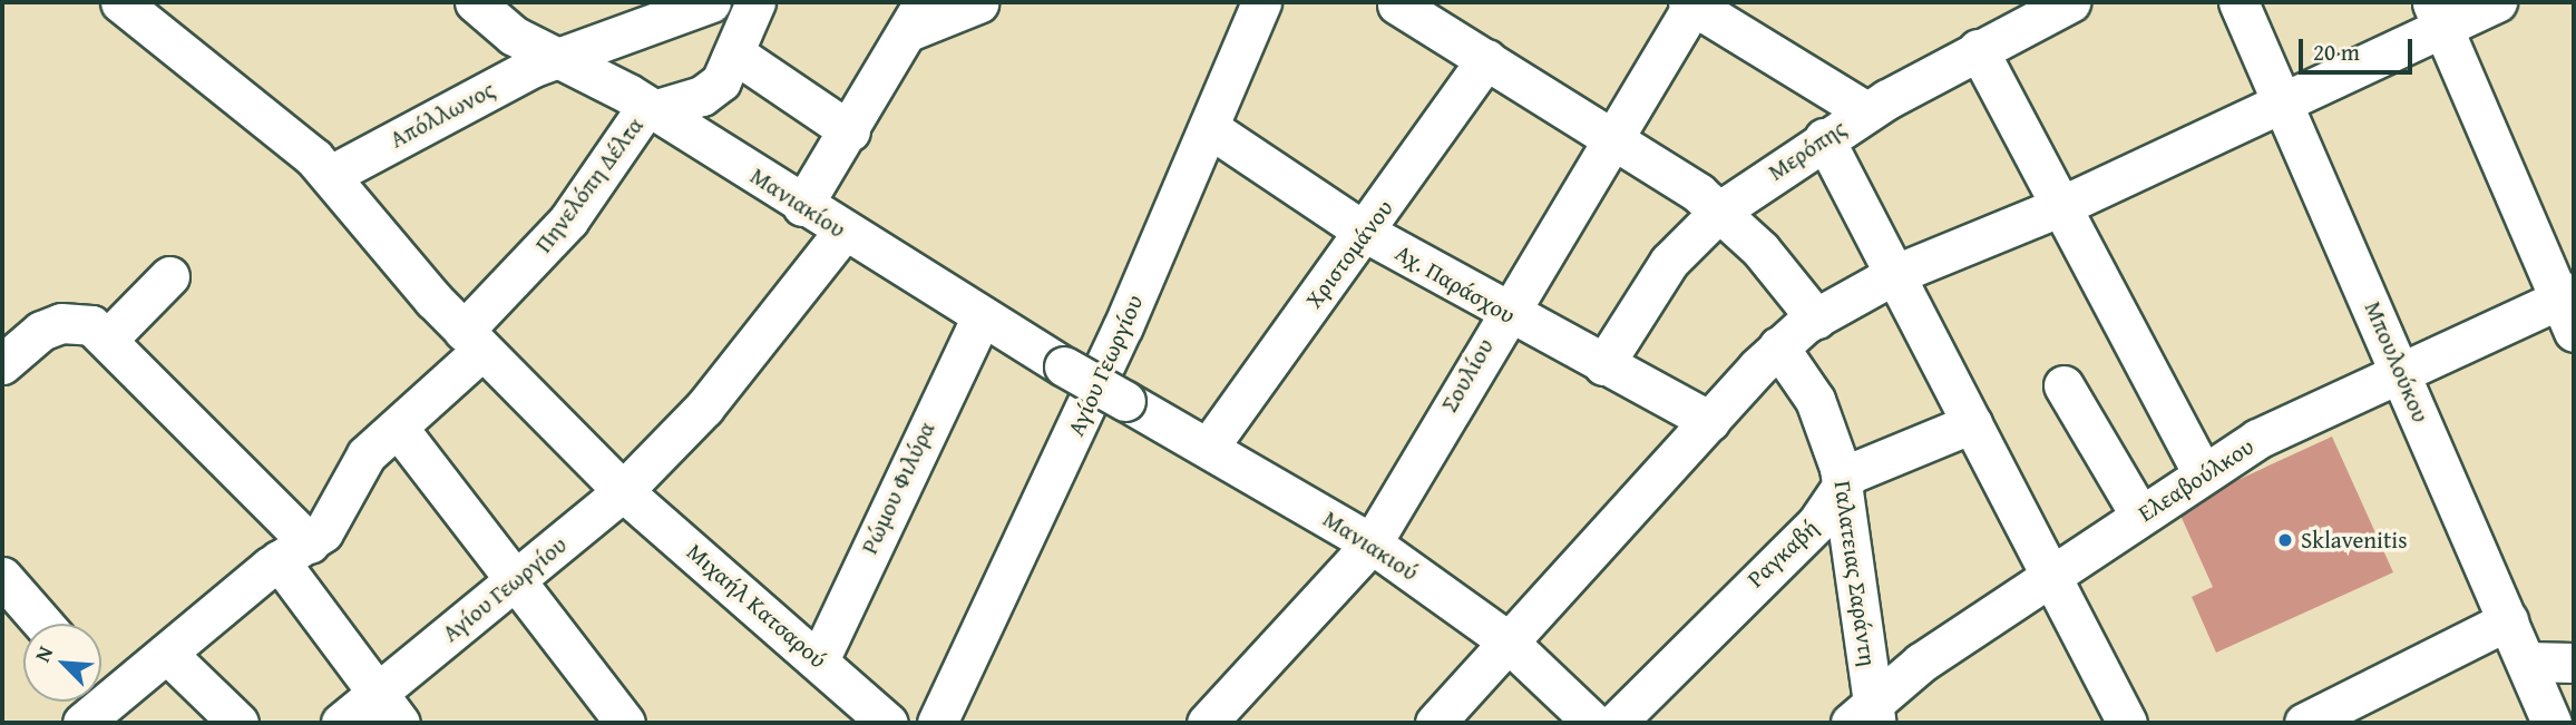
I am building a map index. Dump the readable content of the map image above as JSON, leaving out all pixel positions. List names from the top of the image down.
{
  "streets": {
    "street": [
      "Απόλλωνος",
      "Μερόπης",
      "Πηνελόπη Δέλτα",
      "Μανιακίου",
      "Χριστομάνου",
      "Αχ. Παράσχου",
      "Μπουλούκου",
      "Αγίου Γεωργίου",
      "Σουλίου",
      "Ελεαβούλκου",
      "Ρώμου Φιλύρα",
      "Μανιακιού",
      "Ραγκαβή",
      "Γαλατειας Σαράντη",
      "Μιχαήλ Κατσαρού"
    ]
  },
  "crossings": [
    ["Απόλλωνος", "Μανιακίου"],
    ["Απόλλωνος", "Μιχαήλ Κατσαρού"],
    ["Μερόπης", "Αχ. Παράσχου"],
    ["Πηνελόπη Δέλτα", "Μανιακίου"],
    ["Πηνελόπη Δέλτα", "Μιχαήλ Κατσαρού"],
    ["Μανιακίου", "Αγίου Γεωργίου"],
    ["Μανιακίου", "Ρώμου Φιλύρα"],
    ["Μανιακίου", "Μανιακιού"],
    ["Χριστομάνου", "Αχ. Παράσχου"],
    ["Χριστομάνου", "Μανιακιού"],
    ["Αχ. Παράσχου", "Αγίου Γεωργίου"],
    ["Αχ. Παράσχου", "Σουλίου"],
    ["Μπουλούκου", "Ελεαβούλκου"],
    ["Αγίου Γεωργίου", "Μιχαήλ Κατσαρού"],
    ["Σουλίου", "Μανιακιού"],
    ["Ελεαβούλκου", "Γαλατειας Σαράντη"],
    ["Ρώμου Φιλύρα", "Μιχαήλ Κατσαρού"],
    ["Ραγκαβή", "Γαλατειας Σαράντη"]
  ],
  "places": ["Sklavenitis"],
  "scale_bar": "20 m",
  "north": "top left"
}
